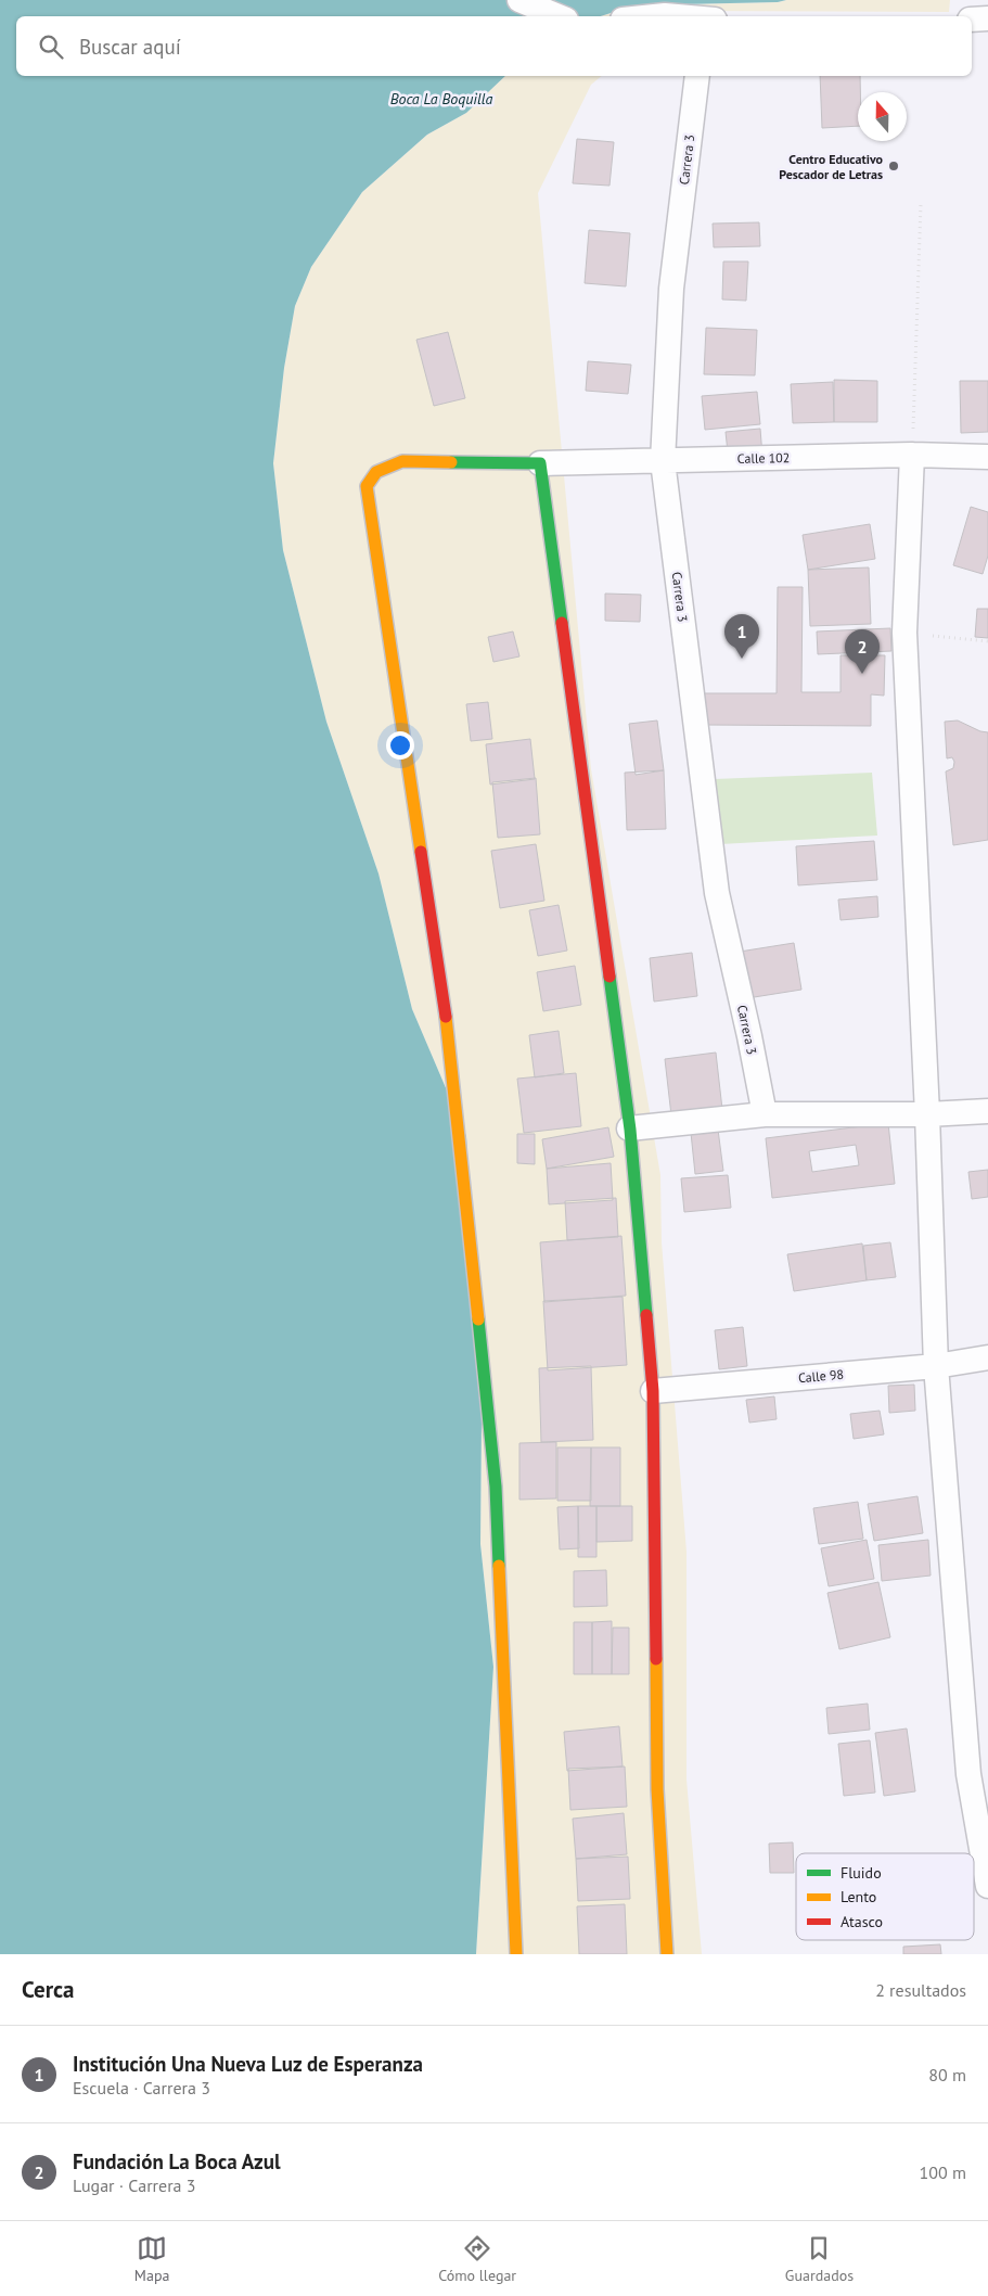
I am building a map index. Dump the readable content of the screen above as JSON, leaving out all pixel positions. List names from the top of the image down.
{
  "streets": {
    "street": ["Carrera 3", "Calle 102", "Calle 98"]
  },
  "crossings": [
    ["Carrera 3", "Calle 102"]
  ],
  "water": ["Boca La Boquilla"],
  "places": ["Centro Educativo Pescador de Letras"],
  "legend": ["Fluido", "Lento", "Atasco"],
  "north": "top",
  "page": {
    "search": "Buscar aquí",
    "pins": ["1", "2"],
    "heading": ["Cerca", "2 resultados"],
    "list": [
      {
        "mark": "1",
        "name": "Institución Una Nueva Luz de Esperanza",
        "note": "Escuela · Carrera 3",
        "value": "80 m"
      },
      {
        "mark": "2",
        "name": "Fundación La Boca Azul",
        "note": "Lugar · Carrera 3",
        "value": "100 m"
      }
    ],
    "nav": ["Mapa", "Cómo llegar", "Guardados"]
  }
}
